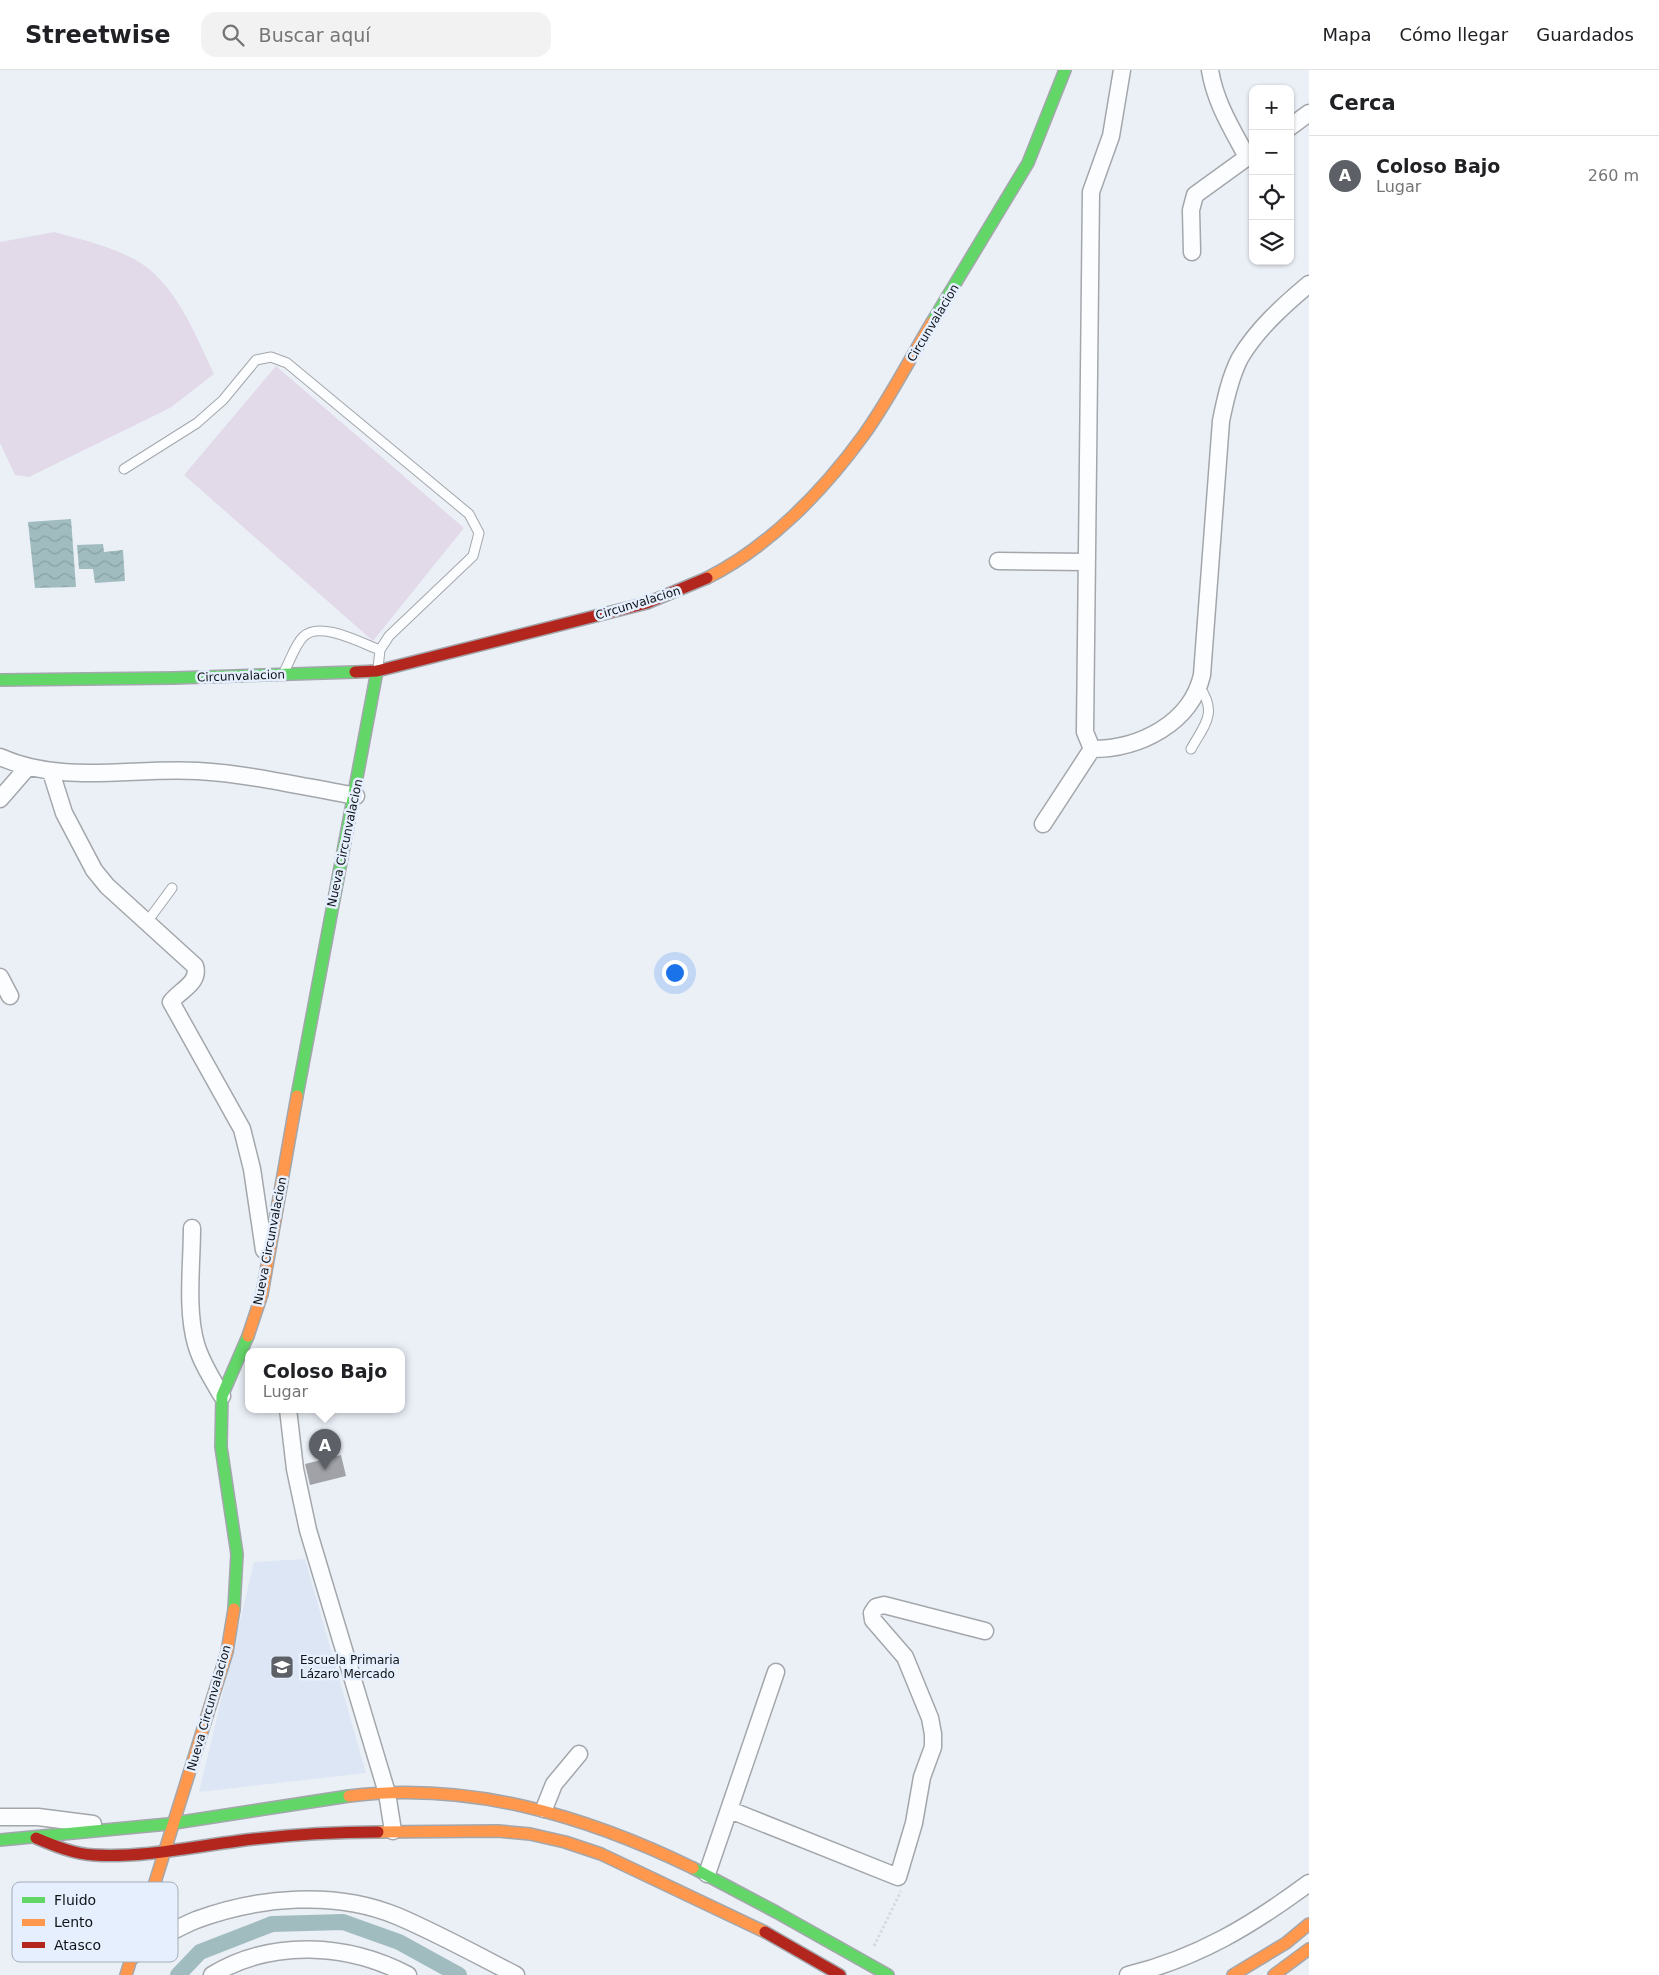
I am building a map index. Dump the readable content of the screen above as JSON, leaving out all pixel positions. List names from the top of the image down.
{
  "streets": {
    "street": ["Circunvalacion", "Nueva Circunvalacion"]
  },
  "crossings": [
    ["Circunvalacion", "Nueva Circunvalacion"]
  ],
  "places": {
    "school or university": ["Escuela Primaria Lázaro Mercado"]
  },
  "legend": ["Fluido", "Lento", "Atasco"],
  "page": {
    "header": "Streetwise",
    "search": "Buscar aquí",
    "nav": ["Mapa", "Cómo llegar", "Guardados"],
    "heading": "Cerca",
    "map_buttons": ["+", "−"],
    "list": [
      {
        "mark": "A",
        "name": "Coloso Bajo",
        "note": "Lugar",
        "value": "260 m"
      }
    ],
    "popup": ["Coloso Bajo", "Lugar"],
    "pins": "A"
  }
}
